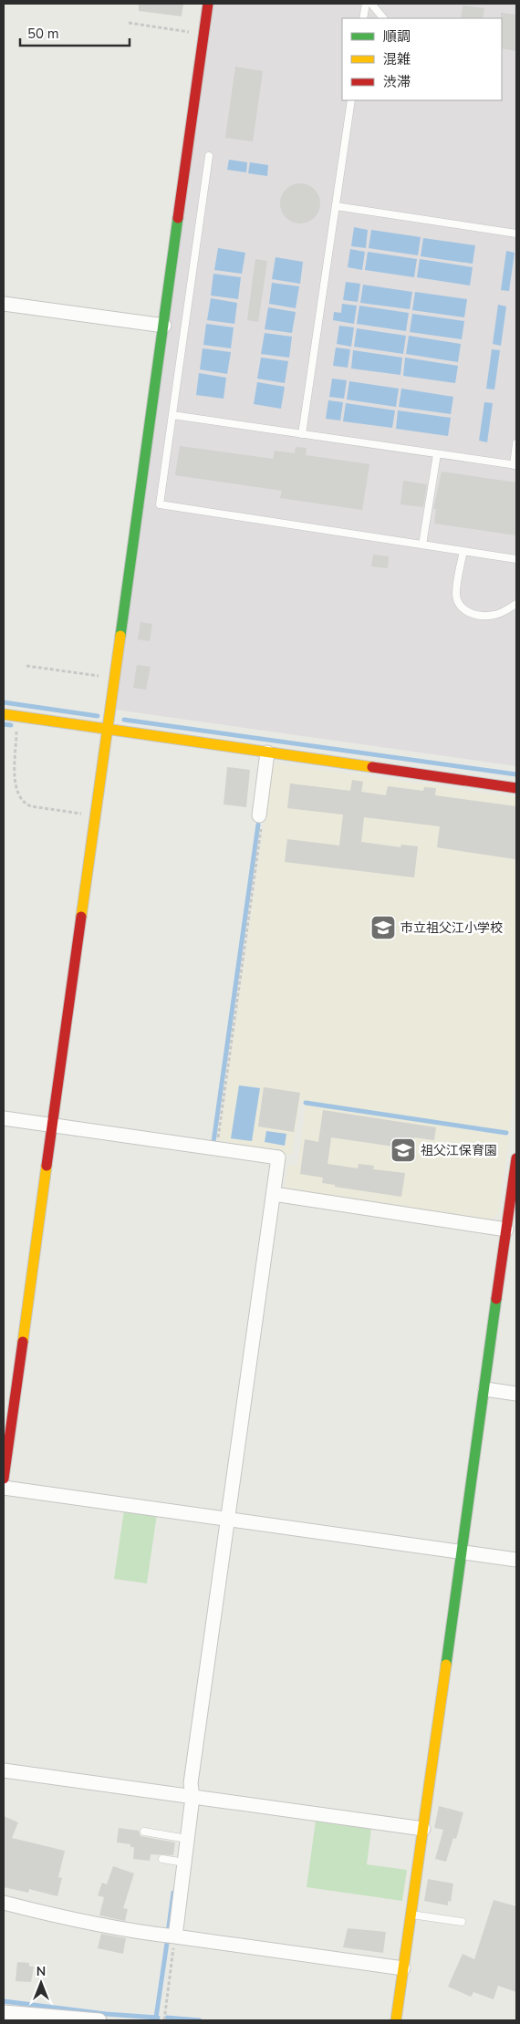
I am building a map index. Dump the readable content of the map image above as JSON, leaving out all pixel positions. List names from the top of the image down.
{
  "places": {
    "school or university": ["市立祖父江小学校", "祖父江保育園"]
  },
  "legend": ["順調", "混雑", "渋滞"],
  "scale_bar": "50 m",
  "north": "top"
}
